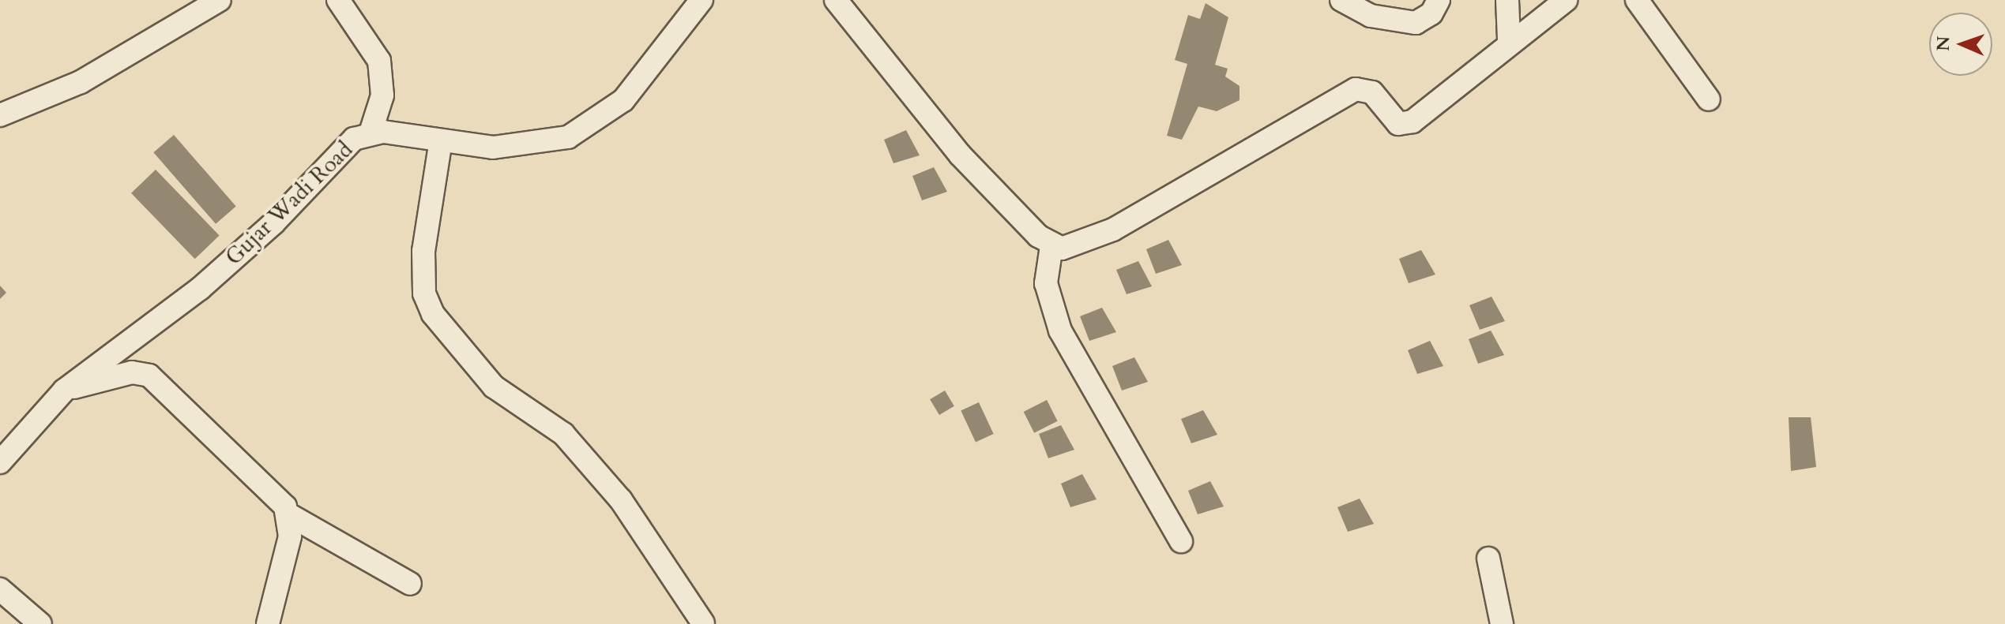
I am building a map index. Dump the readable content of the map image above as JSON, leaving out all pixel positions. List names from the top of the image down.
{
  "streets": {
    "street": ["Gujar Wadi Road"]
  },
  "north": "left"
}
